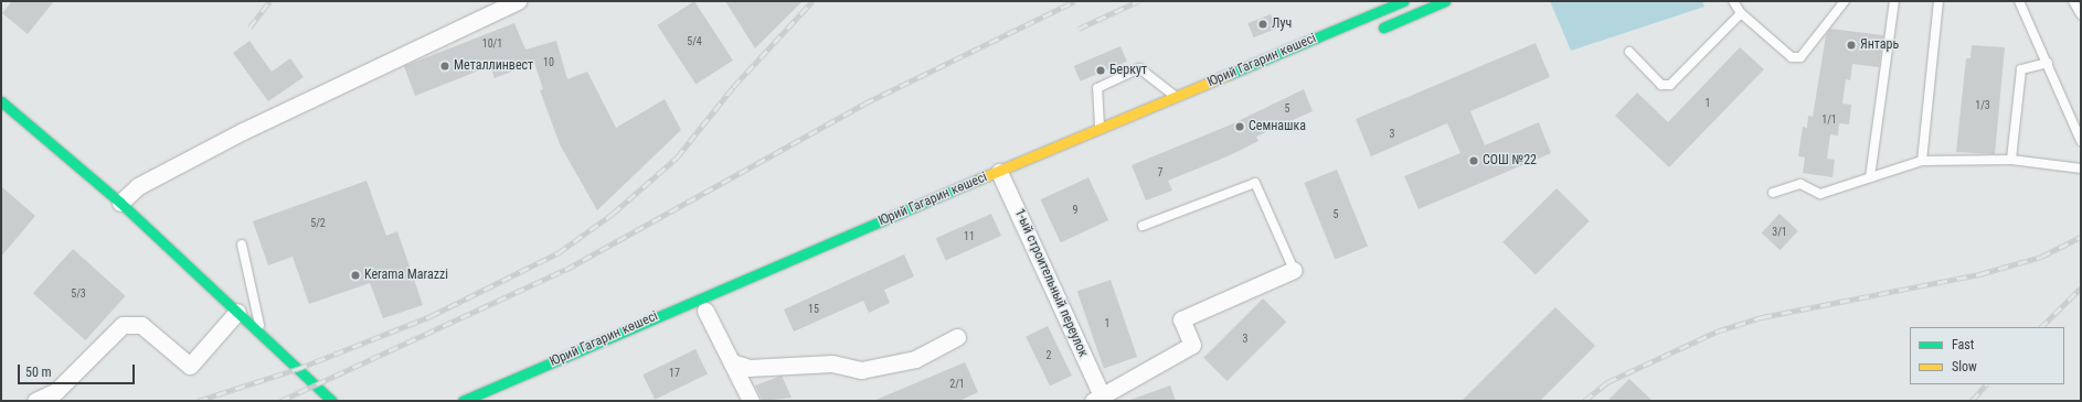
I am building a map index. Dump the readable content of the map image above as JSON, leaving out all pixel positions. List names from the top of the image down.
{
  "streets": {
    "main road": ["Юрий Гагарин көшесі"],
    "street": ["1-ый строительный переулок"]
  },
  "crossings": [
    ["Юрий Гагарин көшесі", "1-ый строительный переулок"]
  ],
  "places": [
    "Луч",
    "Янтарь",
    "Металлинвест",
    "Беркут",
    "Семнашка",
    "СОШ №22",
    "Kerama Marazzi"
  ],
  "house_numbers": [
    "5/4",
    "10/1",
    "10",
    "1",
    "1/3",
    "5",
    "1/1",
    "3",
    "7",
    "9",
    "5",
    "5/2",
    "3/1",
    "11",
    "5/3",
    "15",
    "1",
    "3",
    "2",
    "17",
    "2/1"
  ],
  "legend": ["Fast", "Slow"],
  "scale_bar": "50 m"
}
